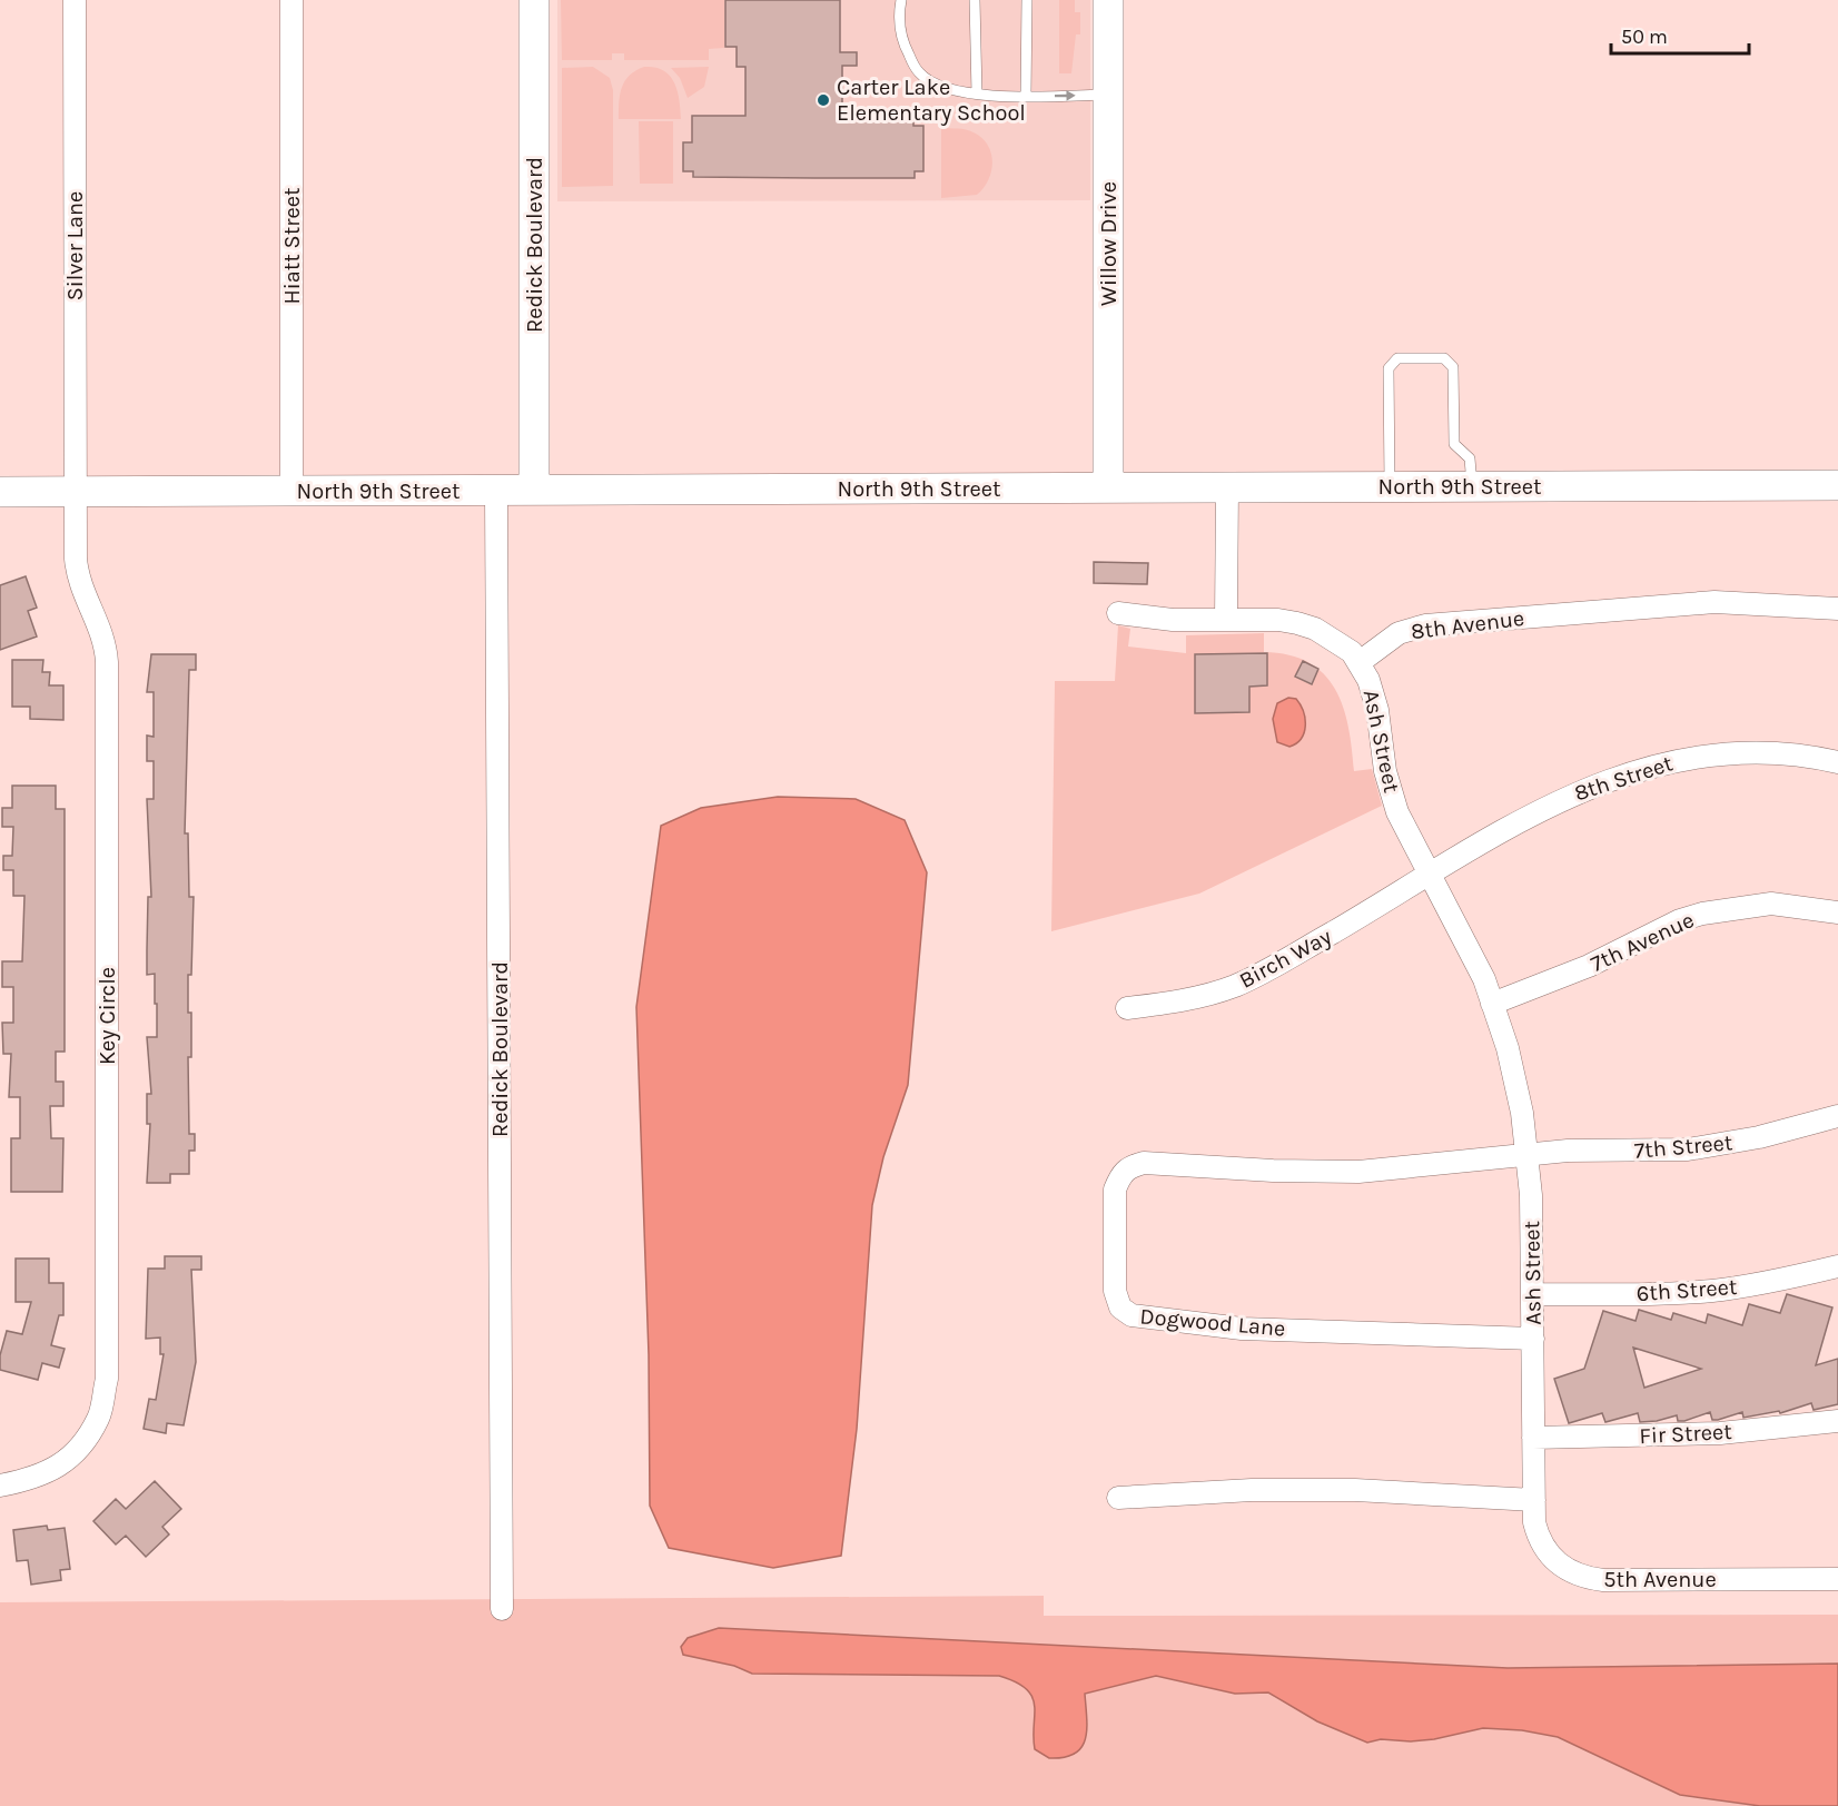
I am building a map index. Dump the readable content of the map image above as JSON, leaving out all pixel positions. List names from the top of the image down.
{
  "streets": {
    "street": [
      "Willow Drive",
      "Redick Boulevard",
      "Silver Lane",
      "Hiatt Street",
      "North 9th Street",
      "8th Avenue",
      "Ash Street",
      "8th Street",
      "7th Avenue",
      "Birch Way",
      "Key Circle",
      "7th Street",
      "6th Street",
      "Dogwood Lane",
      "Fir Street",
      "5th Avenue"
    ]
  },
  "crossings": [
    ["Willow Drive", "North 9th Street"],
    ["Redick Boulevard", "North 9th Street"],
    ["Silver Lane", "North 9th Street"],
    ["Silver Lane", "Key Circle"],
    ["Hiatt Street", "North 9th Street"],
    ["North 9th Street", "Key Circle"],
    ["8th Avenue", "Ash Street"],
    ["Ash Street", "8th Street"],
    ["Ash Street", "7th Avenue"],
    ["Ash Street", "Birch Way"],
    ["Ash Street", "7th Street"],
    ["Ash Street", "6th Street"],
    ["Ash Street", "Dogwood Lane"],
    ["Ash Street", "Fir Street"],
    ["Ash Street", "5th Avenue"],
    ["8th Street", "Birch Way"],
    ["7th Street", "Dogwood Lane"]
  ],
  "places": ["Carter Lake Elementary School"],
  "scale_bar": "50 m"
}
